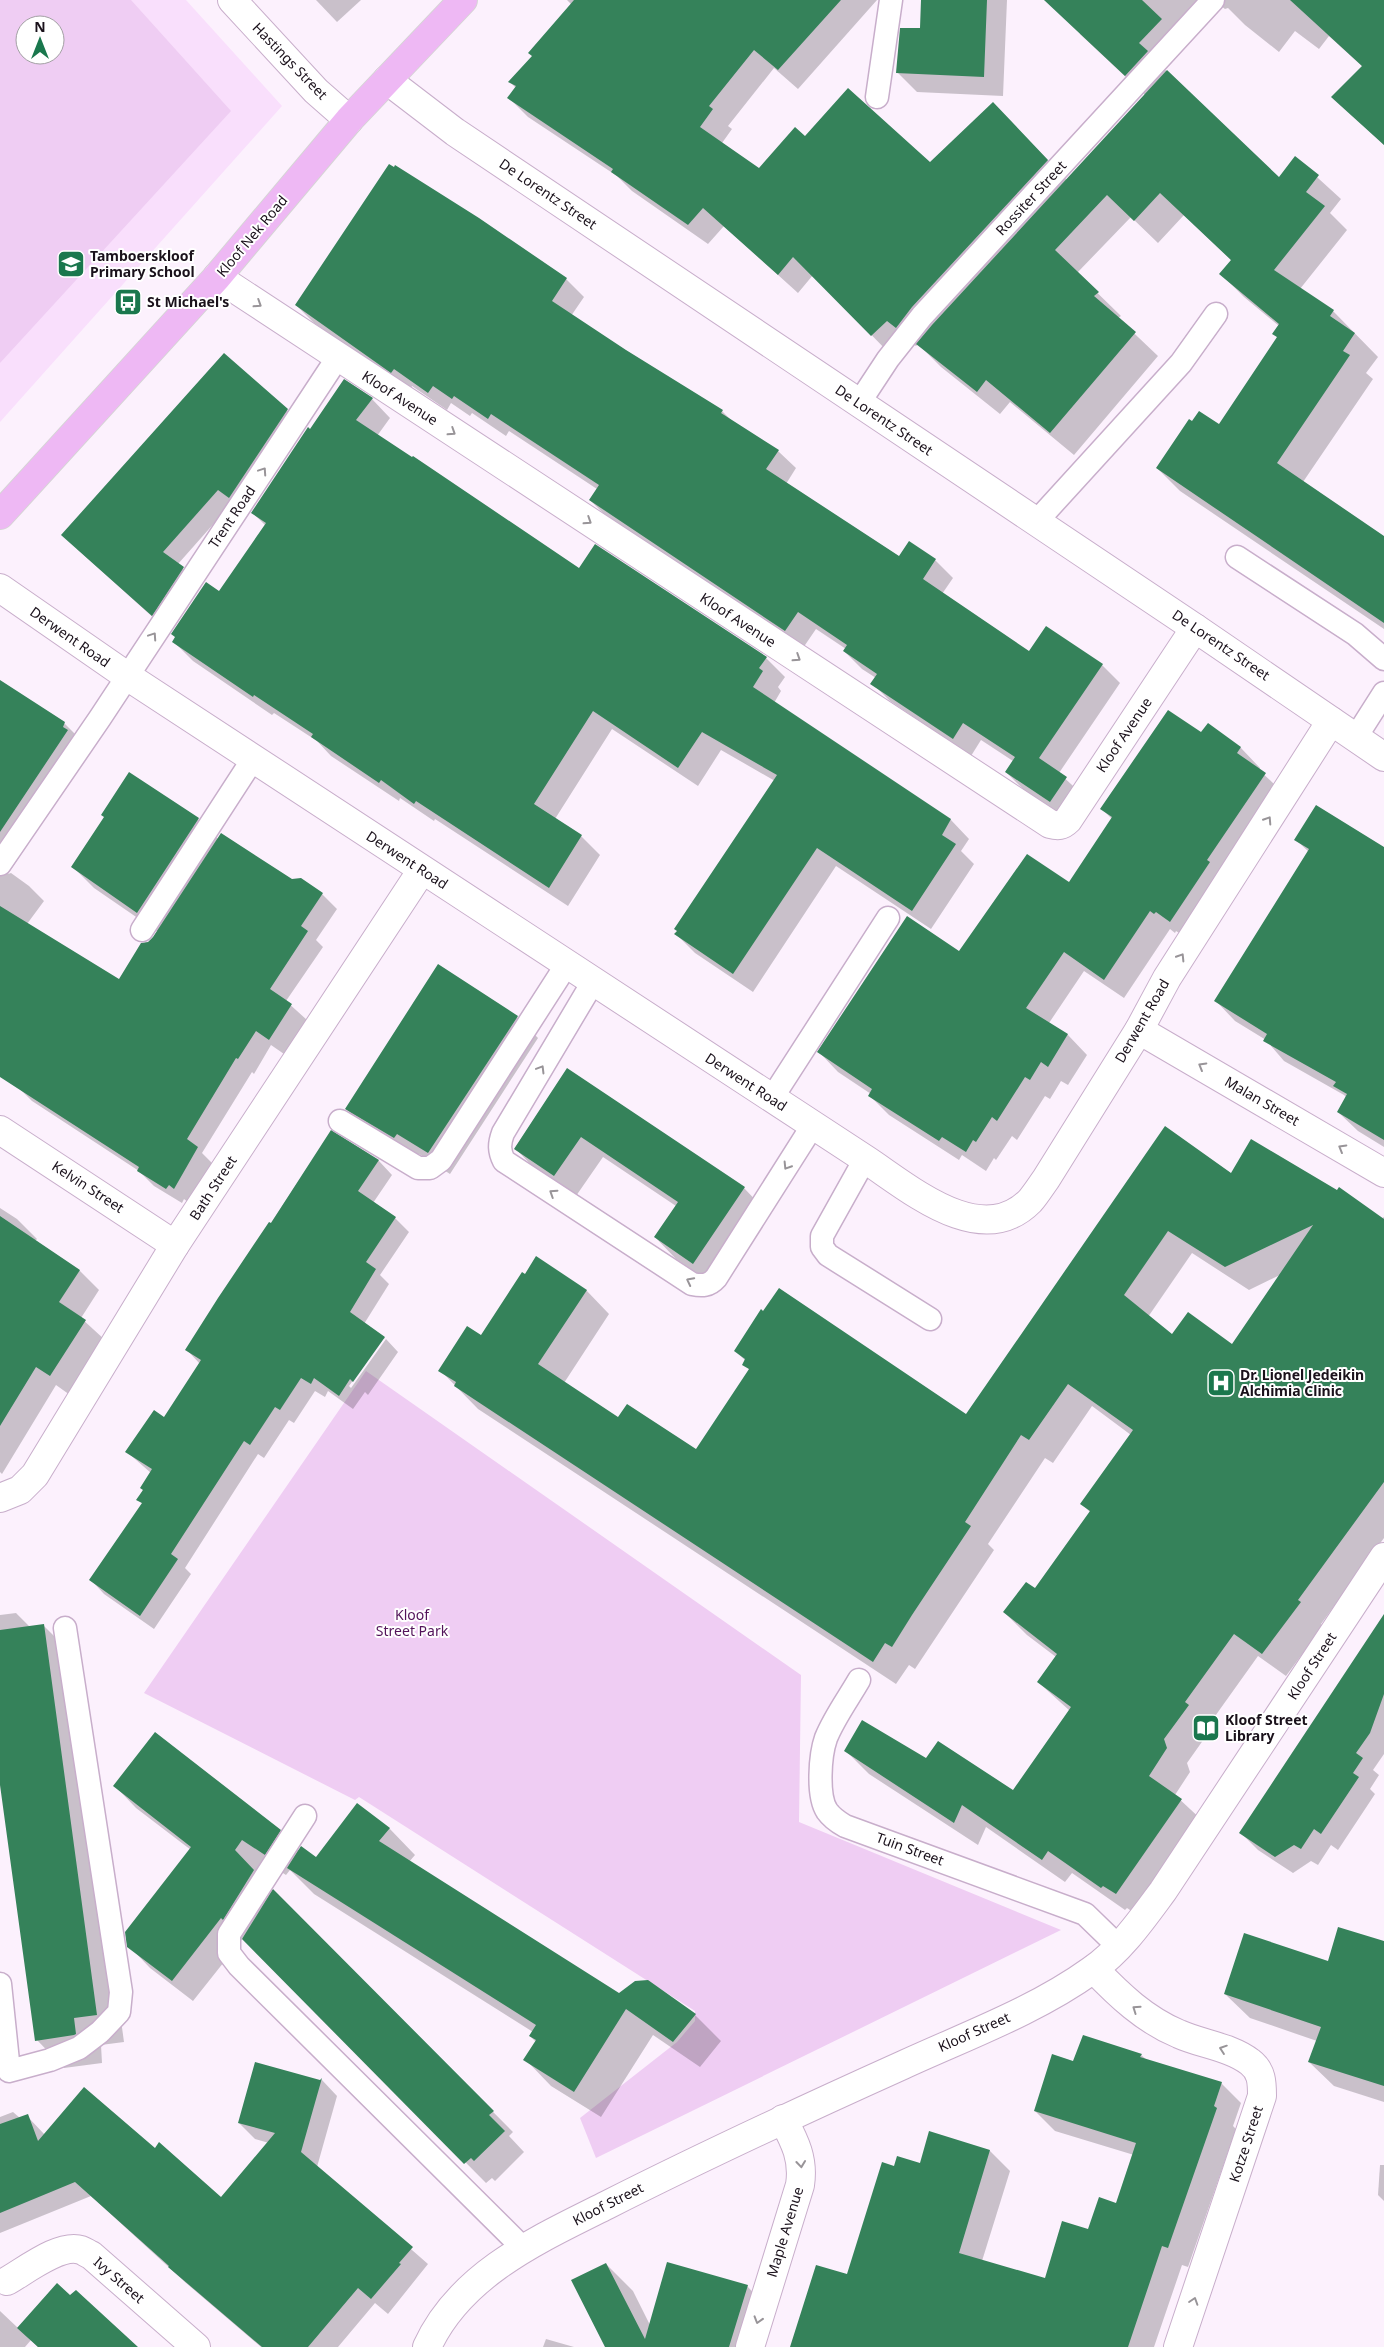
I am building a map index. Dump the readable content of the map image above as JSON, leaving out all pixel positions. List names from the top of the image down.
{
  "streets": {
    "main road": ["Kloof Nek Road"],
    "street": [
      "Hastings Street",
      "De Lorentz Street",
      "Kloof Avenue",
      "Derwent Road",
      "Malan Street",
      "Kelvin Street",
      "Bath Street",
      "Kloof Street",
      "Kotze Street",
      "Maple Avenue",
      "Ivy Street"
    ],
    "lane": ["Rossiter Street", "Trent Road", "Tuin Street"]
  },
  "crossings": [
    ["Hastings Street", "Kloof Nek Road"],
    ["De Lorentz Street", "Rossiter Street"],
    ["De Lorentz Street", "Kloof Nek Road"],
    ["De Lorentz Street", "Kloof Avenue"],
    ["De Lorentz Street", "Derwent Road"],
    ["Kloof Nek Road", "Kloof Avenue"],
    ["Kloof Avenue", "Trent Road"],
    ["Trent Road", "Derwent Road"],
    ["Derwent Road", "Malan Street"],
    ["Derwent Road", "Bath Street"],
    ["Kelvin Street", "Bath Street"],
    ["Kloof Street", "Tuin Street"],
    ["Kloof Street", "Kotze Street"],
    ["Kloof Street", "Maple Avenue"]
  ],
  "one_way": [
    "Kloof Avenue",
    "Trent Road",
    "Malan Street",
    "Maple Avenue"
  ],
  "parks": ["Kloof Street Park"],
  "places": {
    "school or university": ["Tamboerskloof Primary School"],
    "bus stop": ["St Michael's"],
    "hospital": ["Dr. Lionel Jedeikin Alchimia Clinic"],
    "library": ["Kloof Street Library"]
  },
  "north": "top"
}
